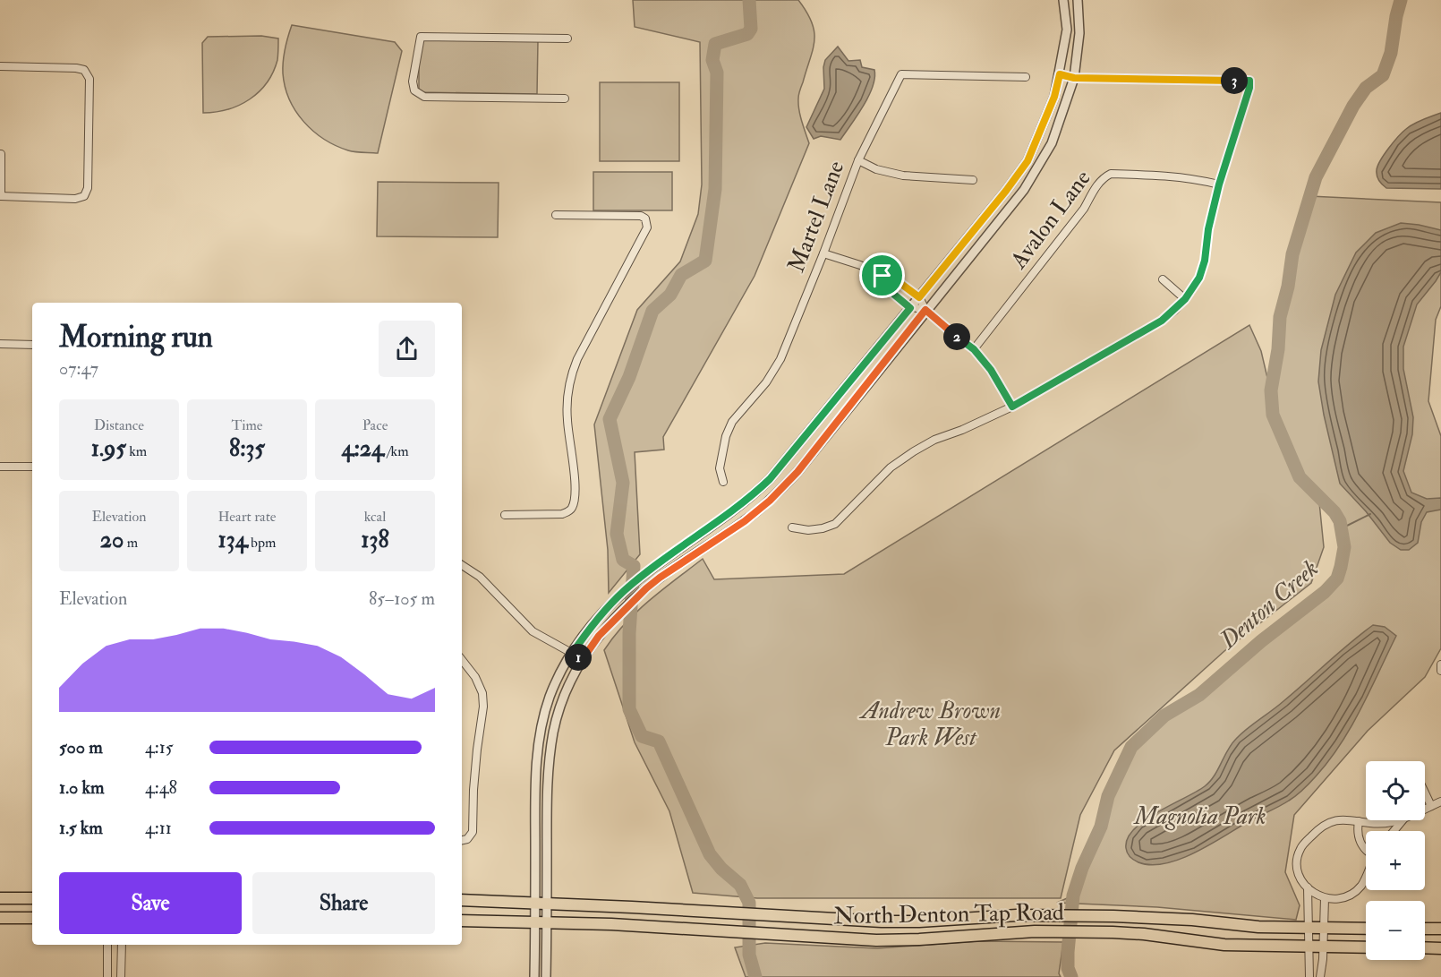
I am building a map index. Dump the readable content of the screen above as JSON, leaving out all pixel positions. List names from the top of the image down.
{
  "streets": {
    "main road": ["North Denton Tap Road"],
    "street": ["Martel Lane", "Avalon Lane"]
  },
  "water": ["Denton Creek"],
  "parks": ["Andrew Brown Park West", "Magnolia Park"],
  "page": {
    "pins": ["3", "2", "1"],
    "heading": ["Morning run", "07:47"],
    "stats": [
      ["Distance", "1.95 km"],
      ["Time", "8:35"],
      ["Pace", "4:24 /km"],
      ["Elevation", "20 m"],
      ["Heart rate", "134 bpm"],
      ["kcal", "138"]
    ],
    "chart": ["Elevation", "85–105 m"],
    "list": [
      {
        "name": "500 m",
        "note": "4:15"
      },
      {
        "name": "1.0 km",
        "note": "4:48"
      },
      {
        "name": "1.5 km",
        "note": "4:11"
      }
    ],
    "map_buttons": ["+", "−"],
    "buttons": ["Save", "Share"]
  }
}
